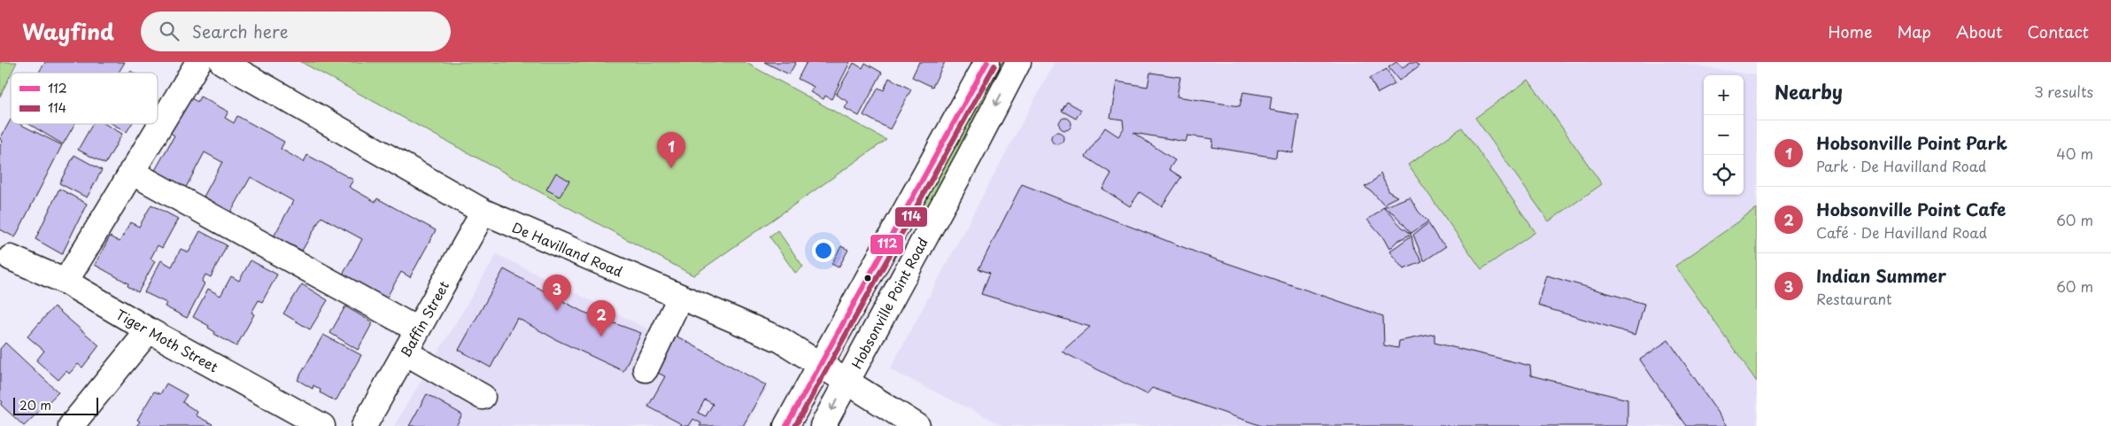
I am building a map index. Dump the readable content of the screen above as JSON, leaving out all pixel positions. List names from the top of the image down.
{
  "streets": {
    "street": [
      "De Havilland Road",
      "Hobsonville Point Road",
      "Baffin Street",
      "Tiger Moth Street"
    ]
  },
  "crossings": [
    ["De Havilland Road", "Hobsonville Point Road"],
    ["De Havilland Road", "Baffin Street"]
  ],
  "lines": ["transit line 112", "transit line 114"],
  "legend": ["112", "114"],
  "scale_bar": "20 m",
  "page": {
    "header": "Wayfind",
    "search": "Search here",
    "nav": [
      "Home",
      "Map",
      "About",
      "Contact"
    ],
    "heading": ["Nearby", "3 results"],
    "map_buttons": ["+", "−"],
    "list": [
      {
        "mark": "1",
        "name": "Hobsonville Point Park",
        "note": "Park · De Havilland Road",
        "value": "40 m"
      },
      {
        "mark": "2",
        "name": "Hobsonville Point Cafe",
        "note": "Café · De Havilland Road",
        "value": "60 m"
      },
      {
        "mark": "3",
        "name": "Indian Summer",
        "note": "Restaurant",
        "value": "60 m"
      }
    ],
    "pins": ["1", "3", "2"],
    "scale": "20 m"
  }
}
